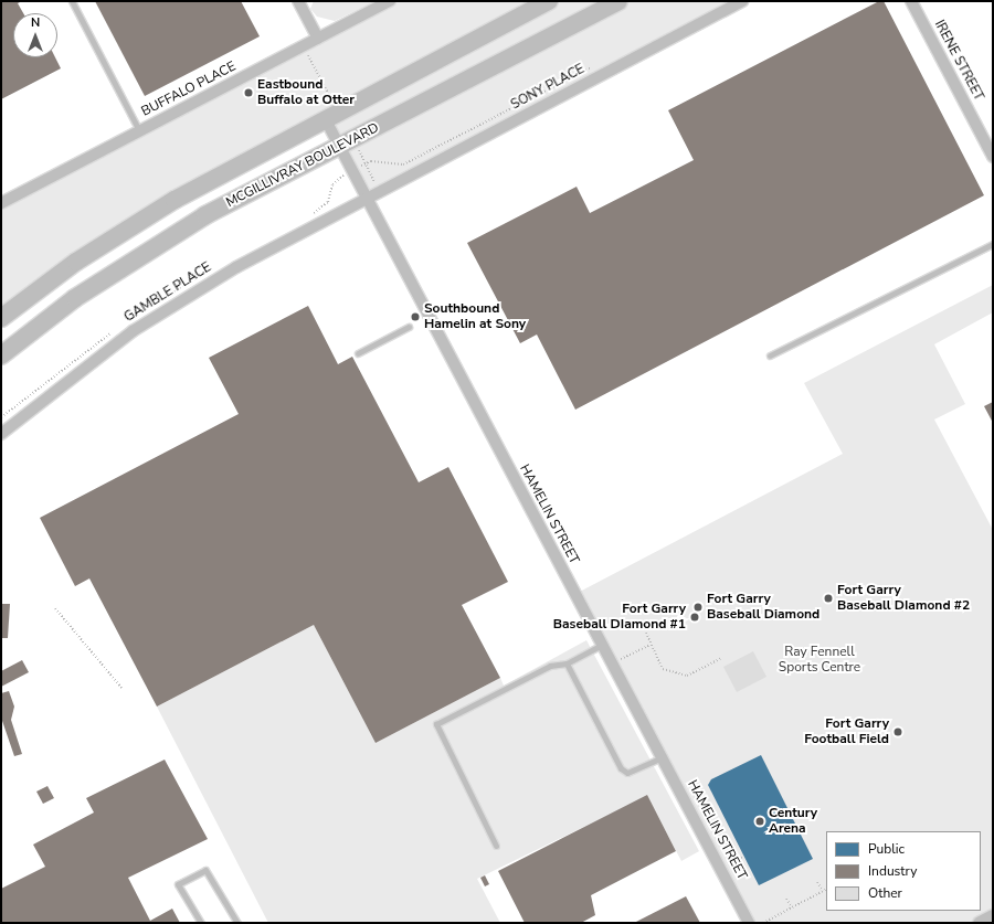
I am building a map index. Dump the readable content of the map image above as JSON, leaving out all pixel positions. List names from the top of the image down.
{
  "streets": {
    "main road": ["MCGILLIVRAY BOULEVARD"],
    "street": [
      "IRENE STREET",
      "SONY PLACE",
      "BUFFALO PLACE",
      "GAMBLE PLACE",
      "HAMELIN STREET"
    ]
  },
  "crossings": [
    ["SONY PLACE", "GAMBLE PLACE"],
    ["SONY PLACE", "HAMELIN STREET"],
    ["MCGILLIVRAY BOULEVARD", "HAMELIN STREET"],
    ["GAMBLE PLACE", "HAMELIN STREET"]
  ],
  "parks": ["Ray Fennell Sports Centre"],
  "places": [
    "Eastbound Buffalo at Otter",
    "Southbound Hamelin at Sony",
    "Fort Garry Baseball DIamond #2",
    "Fort Garry Baseball Diamond",
    "Fort Garry Baseball DIamond #1",
    "Fort Garry Football Field",
    "Century Arena"
  ],
  "legend": ["Public", "Industry", "Other"],
  "north": "top"
}
